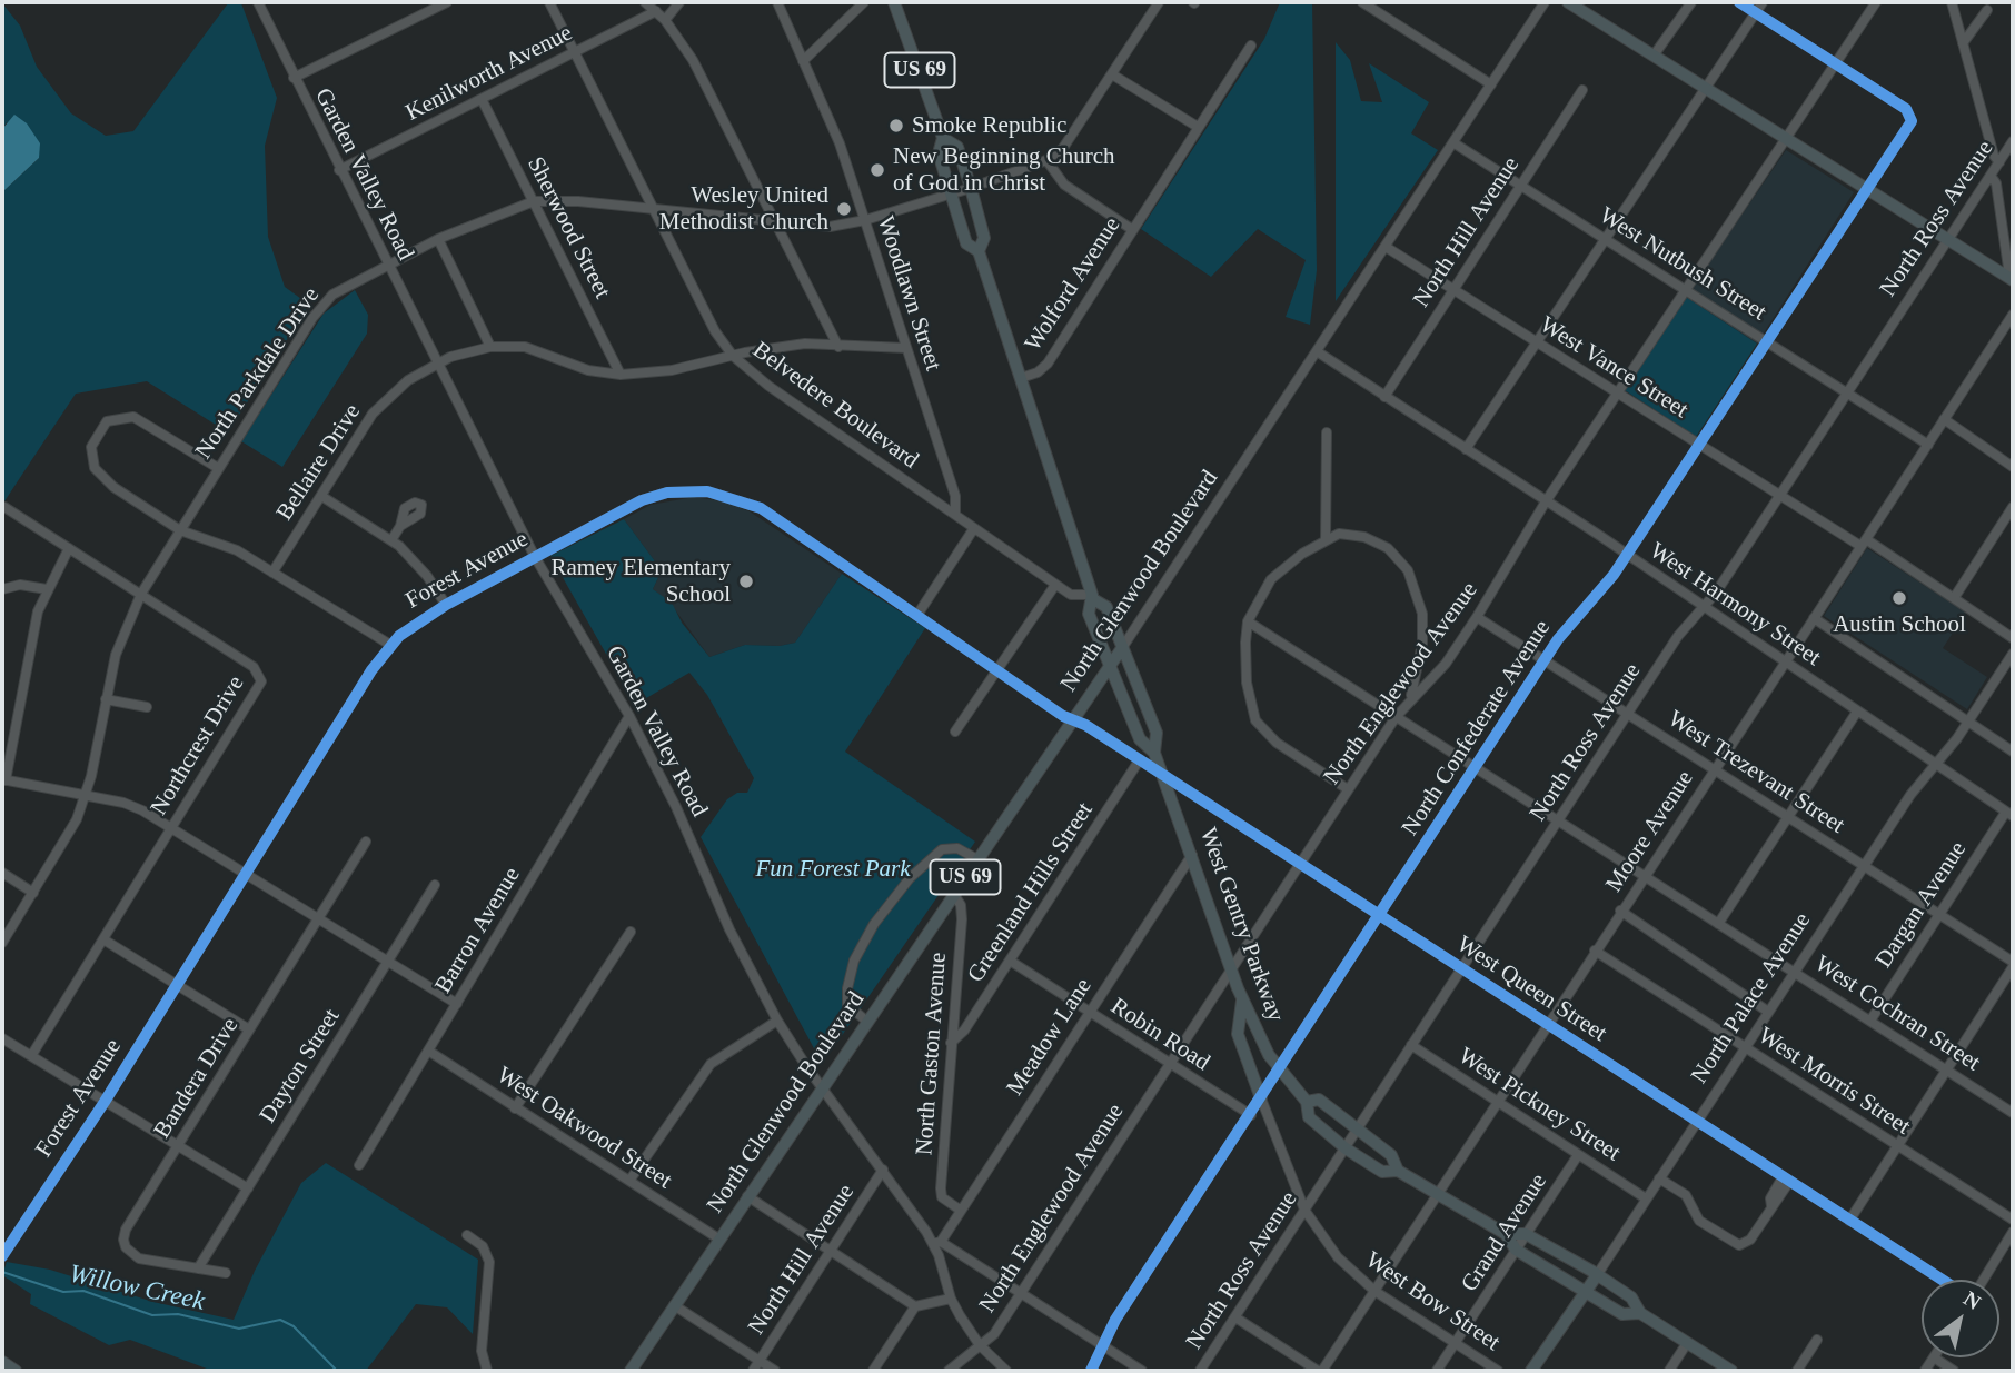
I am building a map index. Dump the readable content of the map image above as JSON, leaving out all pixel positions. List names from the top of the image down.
{
  "streets": {
    "main road": [
      "US 69",
      "North Glenwood Boulevard",
      "West Gentry Parkway",
      "North Palace Avenue"
    ],
    "street": [
      "Kenilworth Avenue",
      "Garden Valley Road",
      "North Ross Avenue",
      "Sherwood Street",
      "North Hill Avenue",
      "West Nutbush Street",
      "Wolford Avenue",
      "Woodlawn Street",
      "West Vance Street",
      "North Parkdale Drive",
      "Belvedere Boulevard",
      "Bellaire Drive",
      "Forest Avenue",
      "West Harmony Street",
      "North Englewood Avenue",
      "North Confederate Avenue",
      "Northcrest Drive",
      "West Trezevant Street",
      "Moore Avenue",
      "Greenland Hills Street",
      "Dargan Avenue",
      "Barron Avenue",
      "West Queen Street",
      "West Cochran Street",
      "Robin Road",
      "Meadow Lane",
      "North Gaston Avenue",
      "Dayton Street",
      "Bandera Drive",
      "West Morris Street",
      "West Pickney Street",
      "West Oakwood Street",
      "Grand Avenue",
      "West Bow Street"
    ]
  },
  "crossings": [
    ["Kenilworth Avenue", "Garden Valley Road"],
    ["Kenilworth Avenue", "Sherwood Street"],
    ["Kenilworth Avenue", "Belvedere Boulevard"],
    ["Garden Valley Road", "North Hill Avenue"],
    ["Garden Valley Road", "North Parkdale Drive"],
    ["Garden Valley Road", "Bellaire Drive"],
    ["Garden Valley Road", "Forest Avenue"],
    ["Garden Valley Road", "North Glenwood Boulevard"],
    ["Garden Valley Road", "North Englewood Avenue"],
    ["Garden Valley Road", "North Confederate Avenue"],
    ["Garden Valley Road", "Barron Avenue"],
    ["Garden Valley Road", "Meadow Lane"],
    ["North Ross Avenue", "West Nutbush Street"],
    ["North Ross Avenue", "West Vance Street"],
    ["North Ross Avenue", "West Harmony Street"],
    ["North Ross Avenue", "West Trezevant Street"],
    ["North Ross Avenue", "West Gentry Parkway"],
    ["North Ross Avenue", "West Queen Street"],
    ["North Ross Avenue", "West Cochran Street"],
    ["North Ross Avenue", "West Pickney Street"],
    ["North Ross Avenue", "West Bow Street"],
    ["Sherwood Street", "North Parkdale Drive"],
    ["Sherwood Street", "Bellaire Drive"],
    ["North Hill Avenue", "West Nutbush Street"],
    ["North Hill Avenue", "West Vance Street"],
    ["North Hill Avenue", "West Harmony Street"],
    ["West Nutbush Street", "North Glenwood Boulevard"],
    ["West Nutbush Street", "North Englewood Avenue"],
    ["West Nutbush Street", "North Confederate Avenue"],
    ["West Nutbush Street", "Moore Avenue"],
    ["Wolford Avenue", "West Gentry Parkway"],
    ["Woodlawn Street", "North Parkdale Drive"],
    ["Woodlawn Street", "Belvedere Boulevard"],
    ["Woodlawn Street", "Bellaire Drive"],
    ["West Vance Street", "North Glenwood Boulevard"],
    ["West Vance Street", "North Englewood Avenue"],
    ["West Vance Street", "North Confederate Avenue"],
    ["West Vance Street", "Moore Avenue"],
    ["North Parkdale Drive", "Belvedere Boulevard"],
    ["North Parkdale Drive", "Northcrest Drive"],
    ["North Parkdale Drive", "West Gentry Parkway"],
    ["Belvedere Boulevard", "Bellaire Drive"],
    ["Belvedere Boulevard", "West Gentry Parkway"],
    ["Forest Avenue", "North Glenwood Boulevard"],
    ["Forest Avenue", "West Queen Street"],
    ["North Glenwood Boulevard", "West Harmony Street"],
    ["North Glenwood Boulevard", "West Gentry Parkway"],
    ["North Glenwood Boulevard", "West Queen Street"],
    ["North Glenwood Boulevard", "North Gaston Avenue"],
    ["North Glenwood Boulevard", "West Oakwood Street"],
    ["West Harmony Street", "North Englewood Avenue"],
    ["West Harmony Street", "North Confederate Avenue"],
    ["West Harmony Street", "Moore Avenue"],
    ["West Harmony Street", "Dargan Avenue"],
    ["West Harmony Street", "North Palace Avenue"],
    ["North Englewood Avenue", "North Confederate Avenue"],
    ["North Englewood Avenue", "West Trezevant Street"],
    ["North Englewood Avenue", "West Gentry Parkway"],
    ["North Englewood Avenue", "West Queen Street"],
    ["North Englewood Avenue", "West Cochran Street"],
    ["North Englewood Avenue", "Robin Road"],
    ["North Confederate Avenue", "West Trezevant Street"],
    ["North Confederate Avenue", "West Gentry Parkway"],
    ["North Confederate Avenue", "West Queen Street"],
    ["North Confederate Avenue", "West Cochran Street"],
    ["North Confederate Avenue", "Robin Road"],
    ["North Confederate Avenue", "West Bow Street"],
    ["West Trezevant Street", "Moore Avenue"],
    ["West Trezevant Street", "Dargan Avenue"],
    ["West Trezevant Street", "North Palace Avenue"],
    ["Moore Avenue", "West Gentry Parkway"],
    ["Moore Avenue", "West Queen Street"],
    ["Moore Avenue", "West Cochran Street"],
    ["Moore Avenue", "West Morris Street"],
    ["Moore Avenue", "West Pickney Street"],
    ["Moore Avenue", "West Bow Street"],
    ["Greenland Hills Street", "West Queen Street"],
    ["Greenland Hills Street", "Robin Road"],
    ["Greenland Hills Street", "North Gaston Avenue"],
    ["Dargan Avenue", "West Cochran Street"],
    ["West Gentry Parkway", "West Queen Street"],
    ["West Gentry Parkway", "North Palace Avenue"],
    ["West Gentry Parkway", "Meadow Lane"],
    ["West Gentry Parkway", "Grand Avenue"],
    ["Barron Avenue", "West Oakwood Street"],
    ["West Queen Street", "North Palace Avenue"],
    ["North Palace Avenue", "West Cochran Street"],
    ["North Palace Avenue", "West Morris Street"],
    ["North Palace Avenue", "West Pickney Street"],
    ["Robin Road", "Meadow Lane"],
    ["Meadow Lane", "North Gaston Avenue"],
    ["Dayton Street", "Bandera Drive"],
    ["West Pickney Street", "Grand Avenue"],
    ["Grand Avenue", "West Bow Street"]
  ],
  "water": ["Willow Creek"],
  "parks": ["Fun Forest Park"],
  "places": [
    "Smoke Republic",
    "New Beginning Church of God in Christ",
    "Wesley United Methodist Church",
    "Ramey Elementary School",
    "Austin School"
  ],
  "north": "top right"
}
